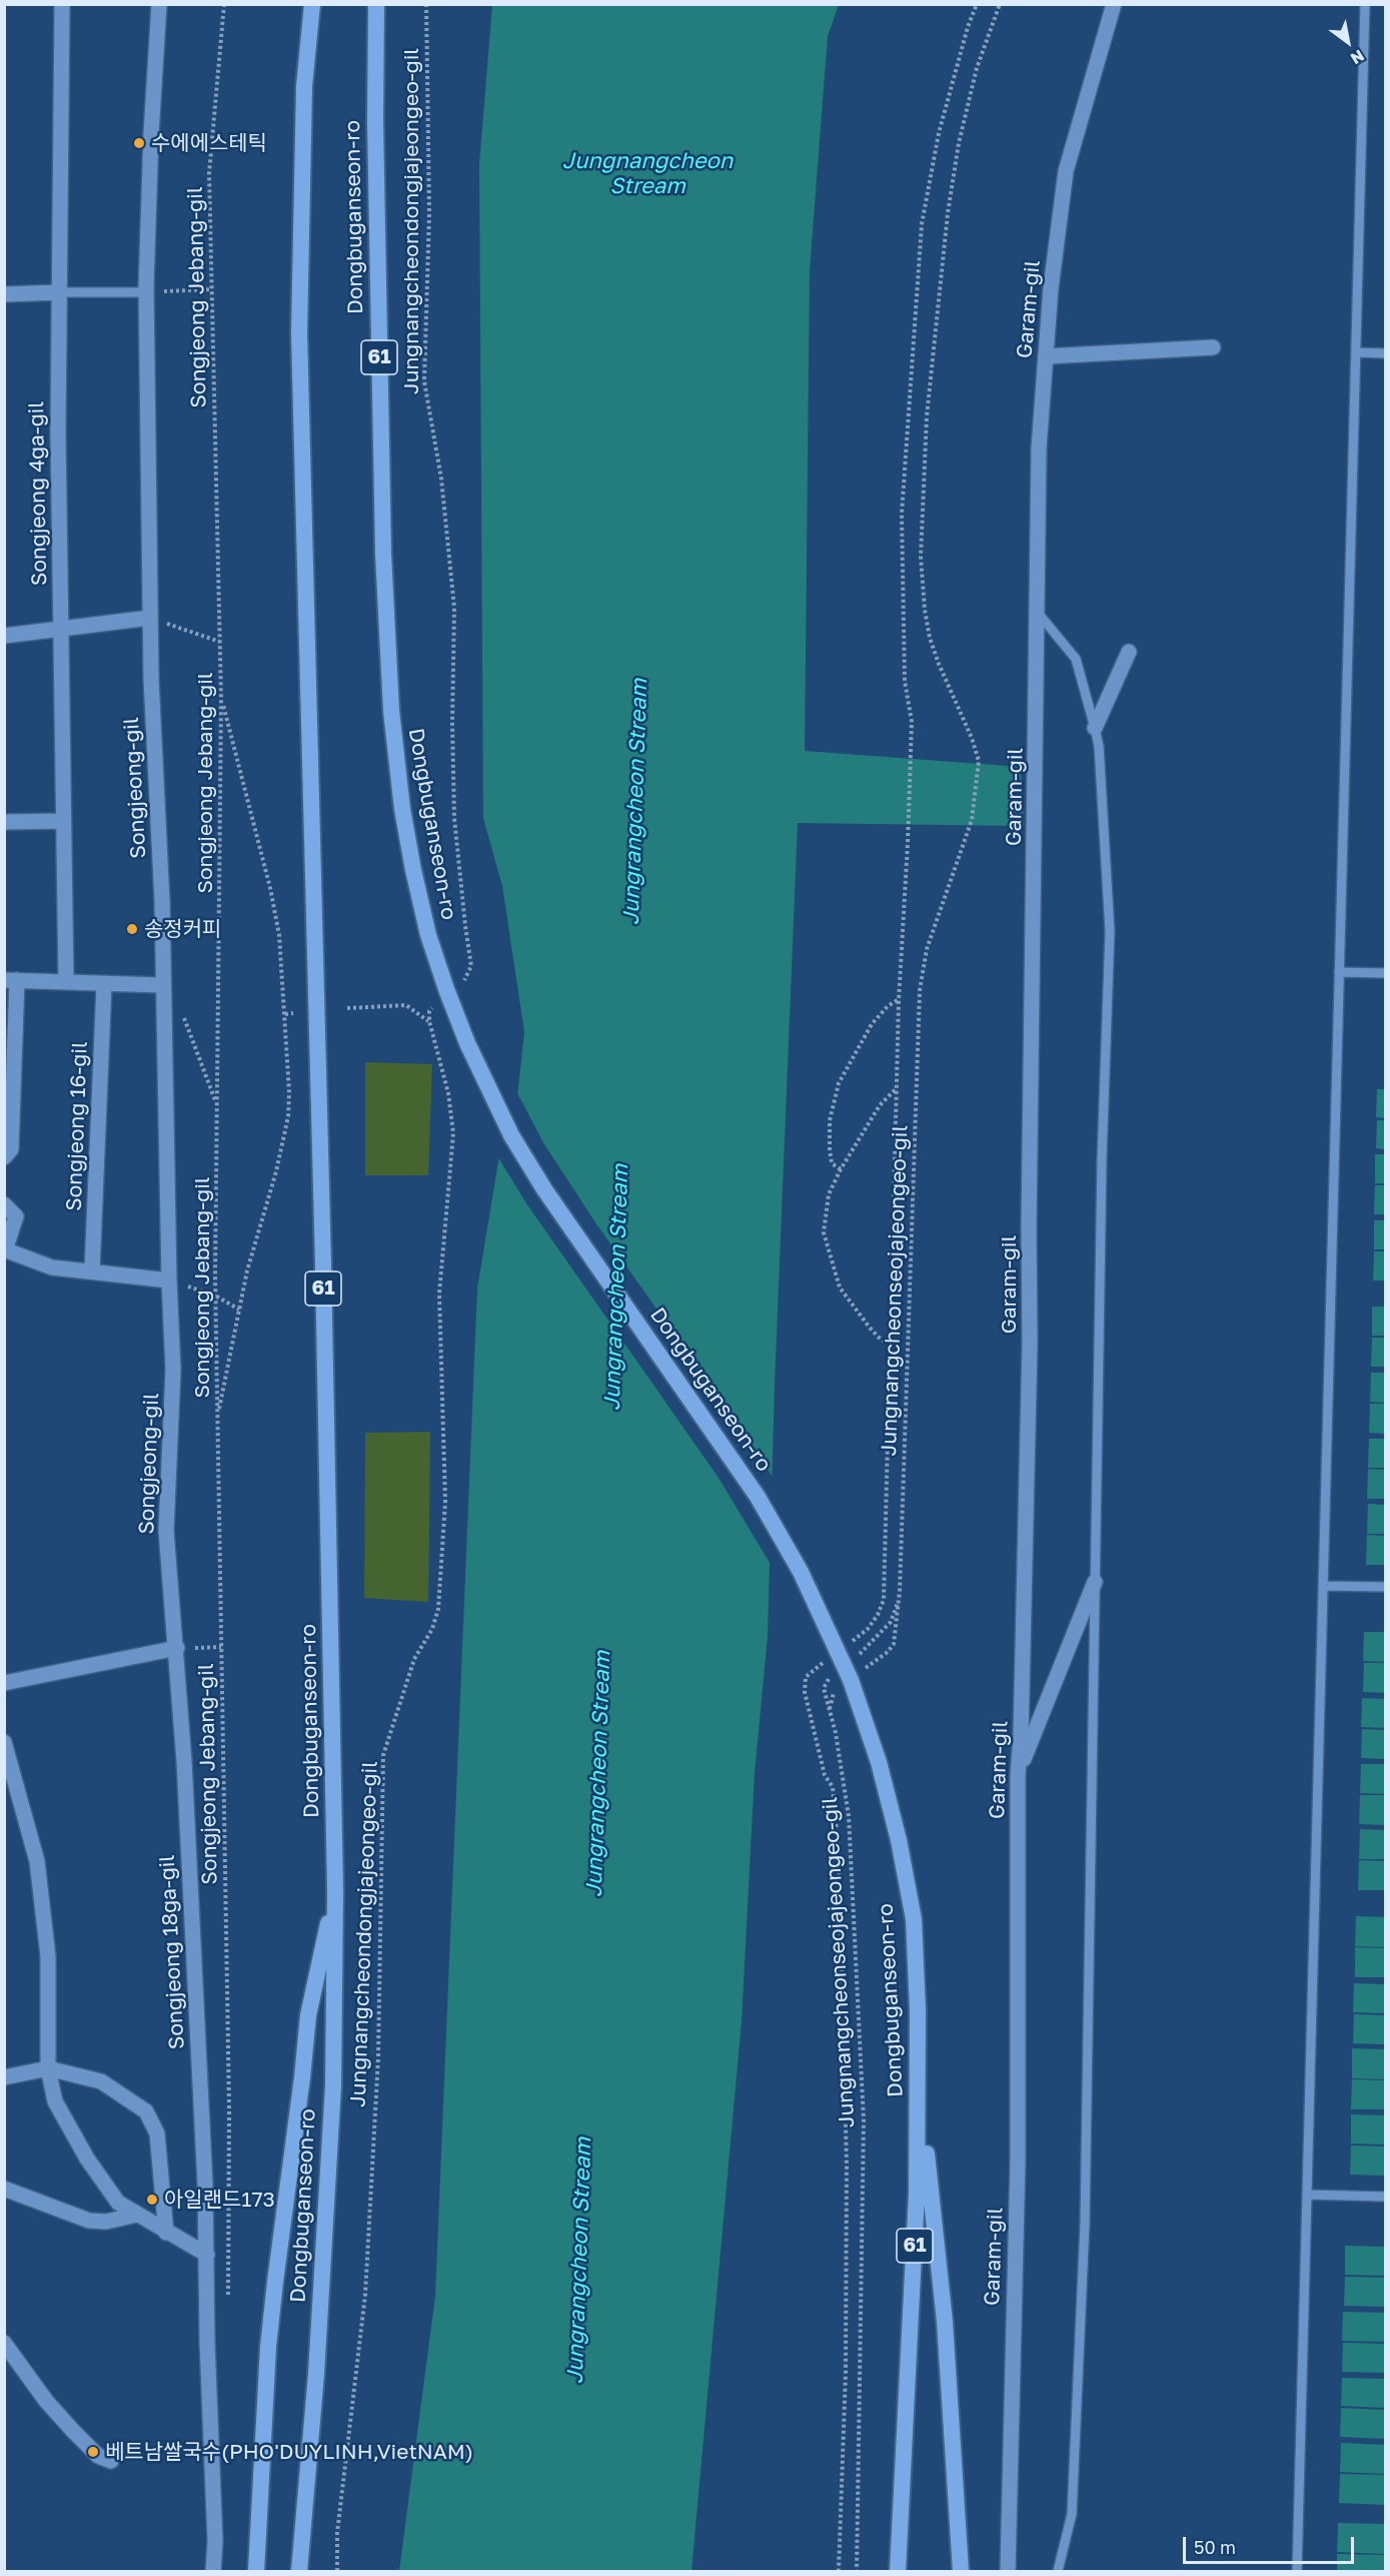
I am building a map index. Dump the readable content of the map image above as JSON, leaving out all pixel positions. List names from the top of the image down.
{
  "streets": {
    "highway": ["Dongbuganseon-ro", "61"],
    "street": [
      "Garam-gil",
      "Songjeong 4ga-gil",
      "Songjeong-gil",
      "Songjeong 16-gil",
      "Songjeong 18ga-gil"
    ],
    "path": ["Jungnangcheondongjajeongeo-gil", "Songjeong Jebang-gil", "Jungnangcheonseojajeongeo-gil"]
  },
  "crossings": [
    ["Songjeong-gil", "Songjeong 18ga-gil"]
  ],
  "water": ["Jungnangcheon Stream", "Jungrangcheon Stream"],
  "places": [
    "수에에스테틱",
    "송정커피",
    "아일랜드173",
    "베트남쌀국수(PHO'DUYLINH,VietNAM)"
  ],
  "scale_bar": "50 m",
  "north": "bottom right"
}
